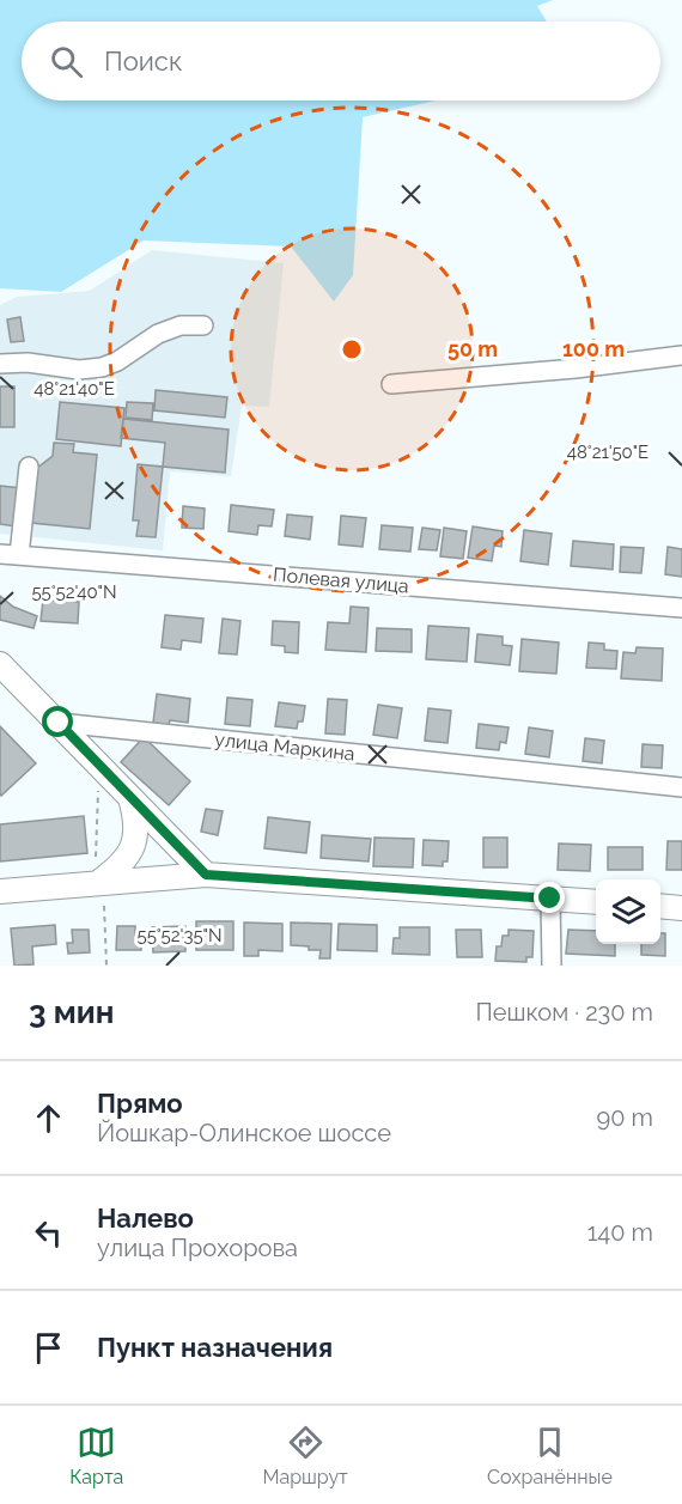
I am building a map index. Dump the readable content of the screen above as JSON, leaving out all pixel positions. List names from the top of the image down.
{
  "streets": {
    "street": ["Полевая улица", "улица Маркина"]
  },
  "page": {
    "search": "Поиск",
    "heading": ["3 мин", "Пешком · 230 m"],
    "list": [
      ["Прямо", "Йошкар-Олинское шоссе", "90 m"],
      ["Налево", "улица Прохорова", "140 m"],
      "Пункт назначения"
    ],
    "nav": ["Карта", "Маршрут", "Сохранённые"]
  },
  "coordinates": [
    "48°21'40\"E",
    "48°21'50\"E",
    "55°52'40\"N",
    "55°52'35\"N"
  ],
  "rings": ["50 m", "100 m"]
}
